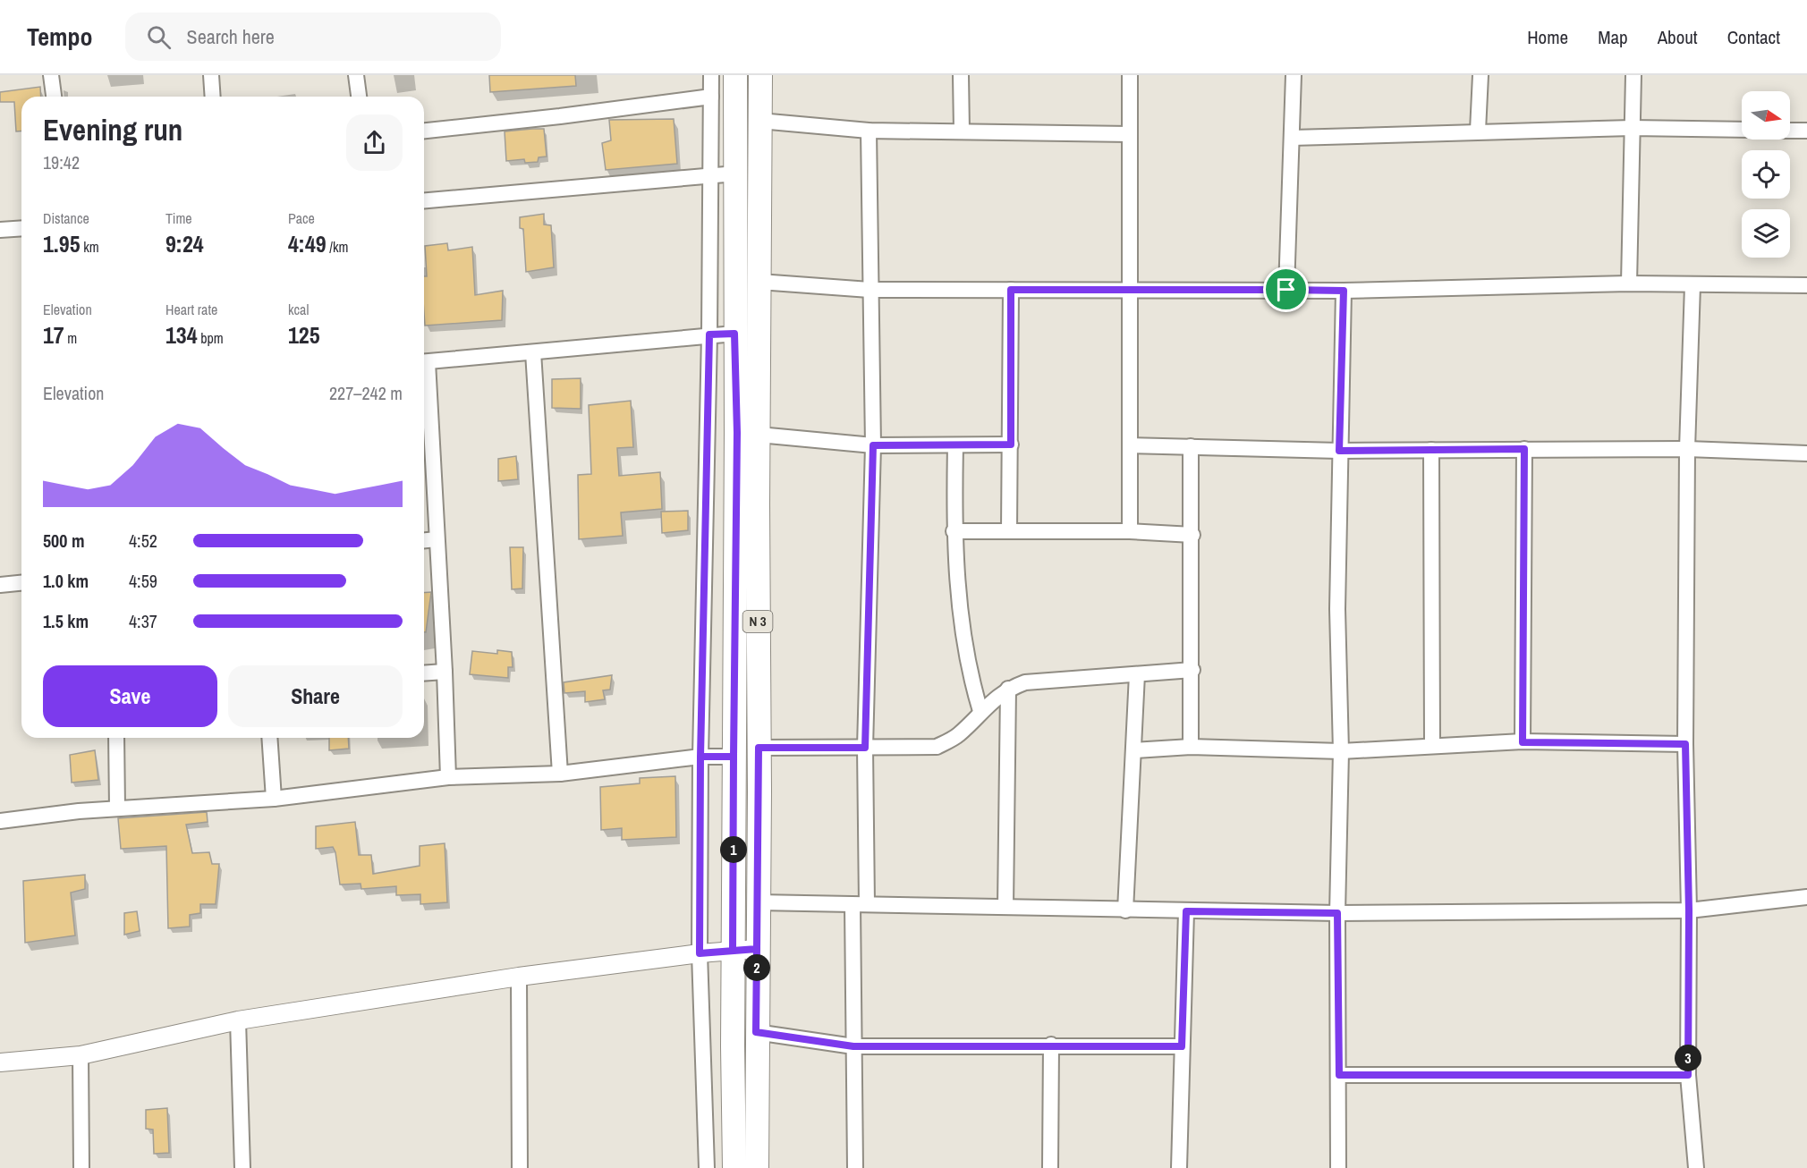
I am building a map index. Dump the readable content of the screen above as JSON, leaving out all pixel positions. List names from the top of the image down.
{
  "streets": {
    "main road": ["N 3"]
  },
  "north": "right",
  "page": {
    "header": "Tempo",
    "search": "Search here",
    "nav": [
      "Home",
      "Map",
      "About",
      "Contact"
    ],
    "heading": ["Evening run", "19:42"],
    "stats": [
      ["Distance", "1.95 km"],
      ["Time", "9:24"],
      ["Pace", "4:49 /km"],
      ["Elevation", "17 m"],
      ["Heart rate", "134 bpm"],
      ["kcal", "125"]
    ],
    "chart": ["Elevation", "227–242 m"],
    "list": [
      {
        "name": "500 m",
        "note": "4:52"
      },
      {
        "name": "1.0 km",
        "note": "4:59"
      },
      {
        "name": "1.5 km",
        "note": "4:37"
      }
    ],
    "buttons": ["Save", "Share"],
    "pins": ["1", "2", "3"]
  }
}
